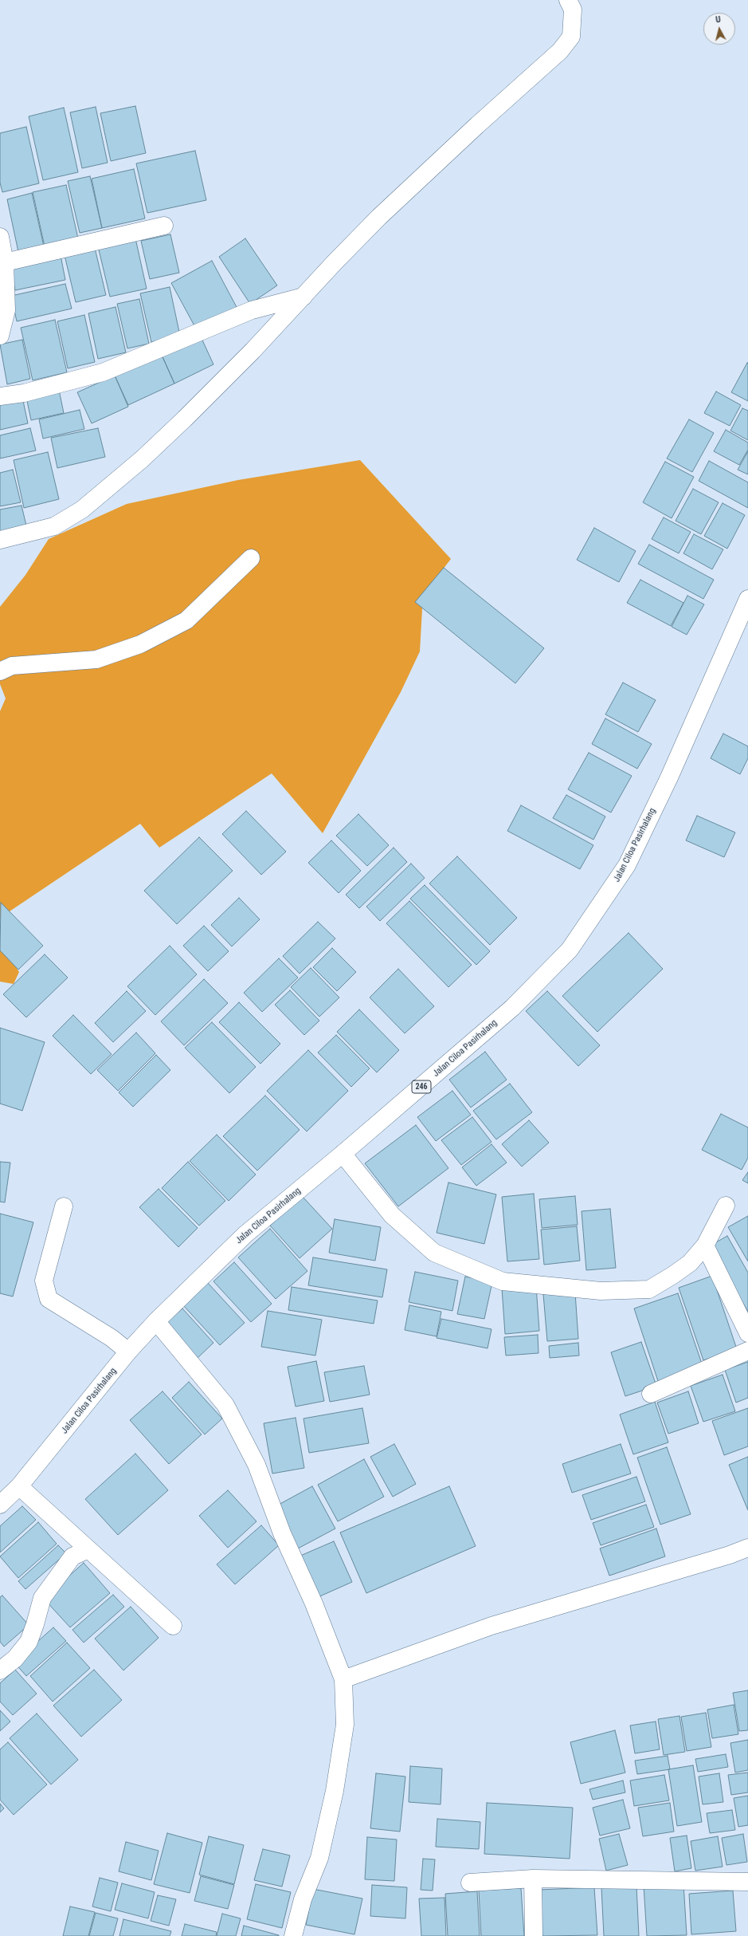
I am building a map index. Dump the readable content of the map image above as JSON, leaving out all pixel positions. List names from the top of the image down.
{
  "streets": {
    "street": ["Jalan Ciloa Pasirhalang", "246"]
  },
  "north": "top"
}
